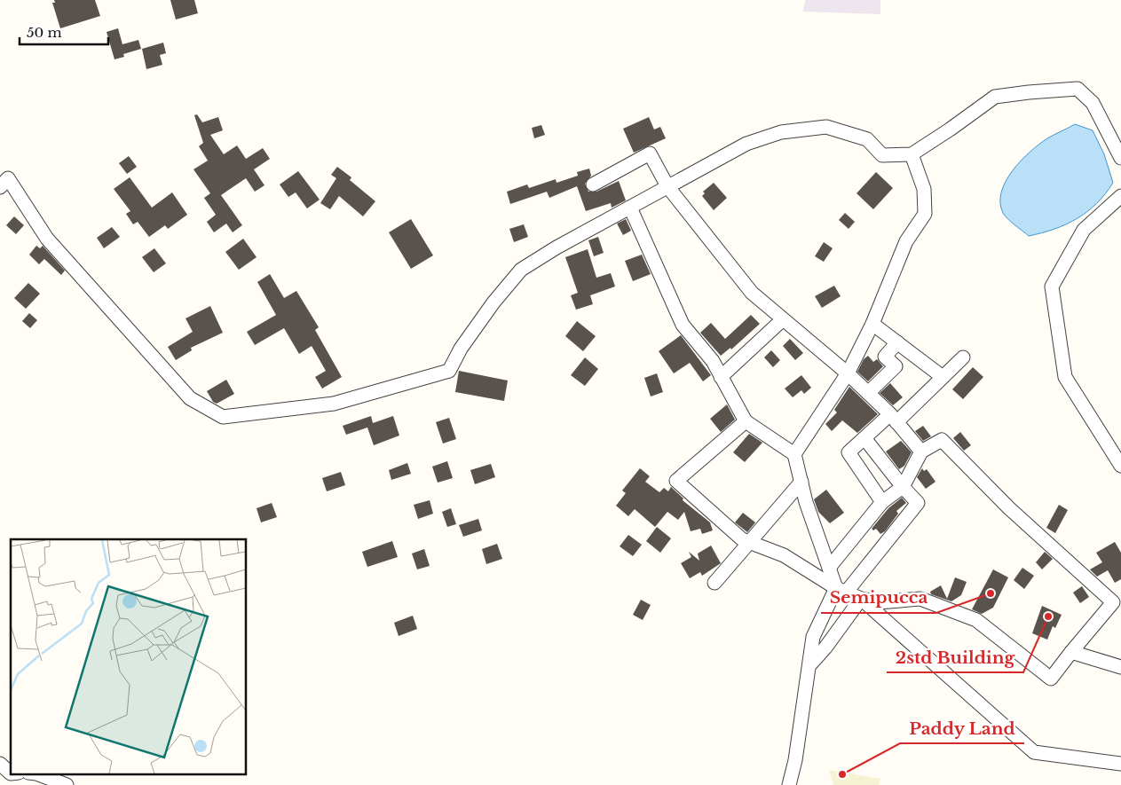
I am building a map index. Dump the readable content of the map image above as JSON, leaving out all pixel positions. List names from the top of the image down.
{
  "places": ["Semipucca", "2std Building", "Paddy Land"],
  "scale_bar": "50 m"
}
